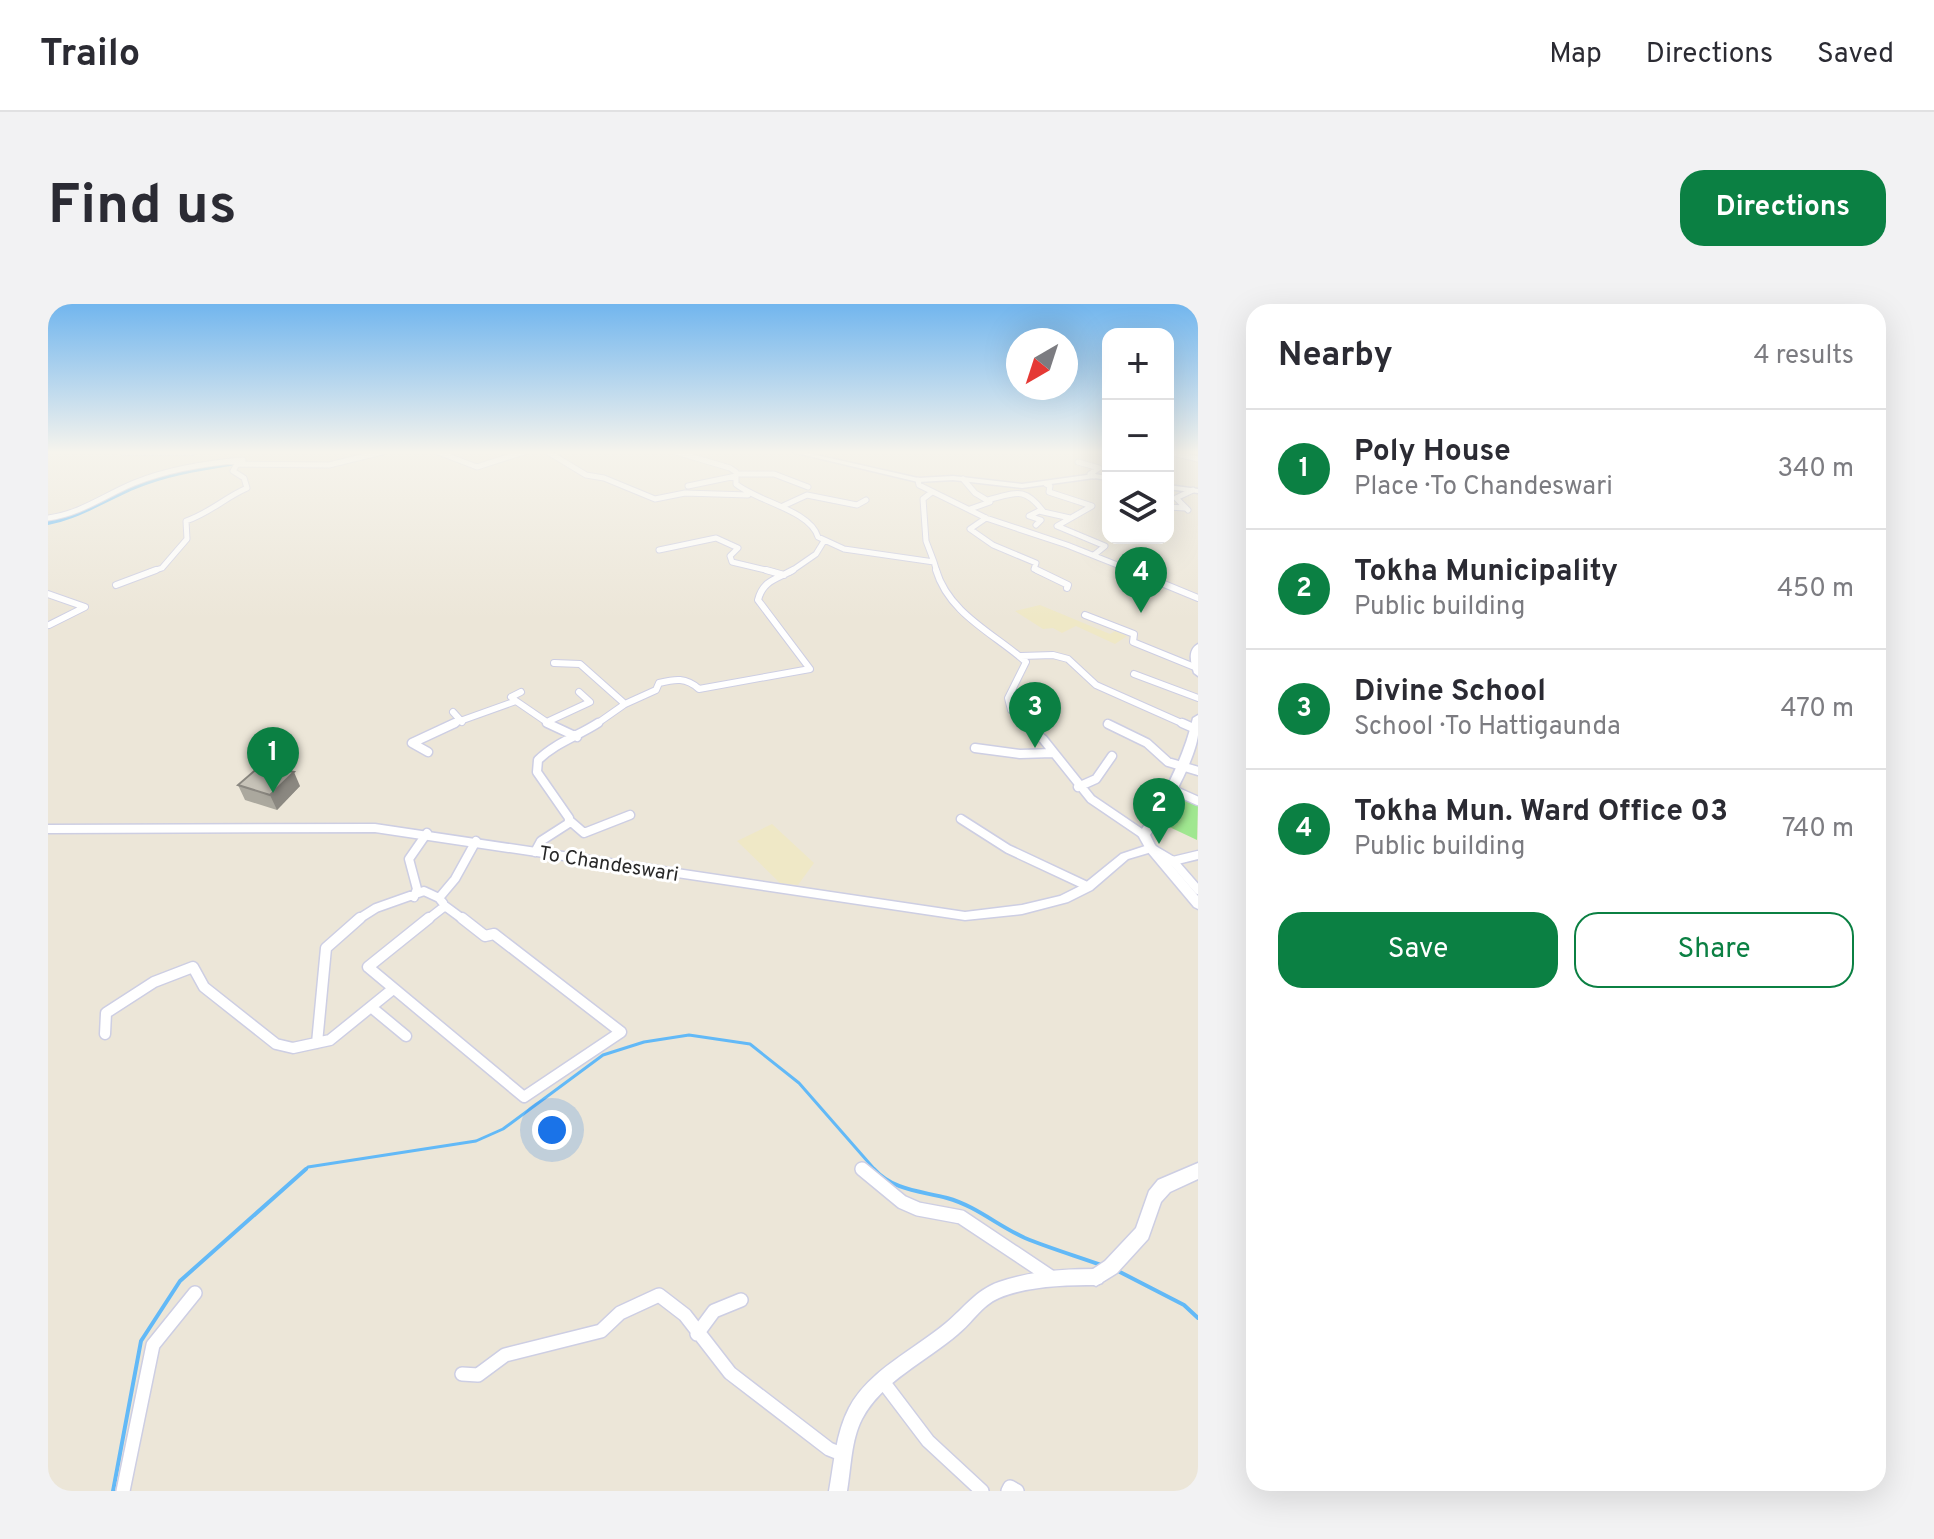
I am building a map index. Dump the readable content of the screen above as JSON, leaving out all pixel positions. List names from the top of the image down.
{
  "streets": {
    "street": ["To Chandeswari"]
  },
  "north": "bottom left",
  "page": {
    "header": "Trailo",
    "nav": ["Map", "Directions", "Saved"],
    "buttons": [
      "Directions",
      ["Save", "Share"]
    ],
    "title": "Find us",
    "heading": ["Nearby", "4 results"],
    "map_buttons": ["+", "−"],
    "list": [
      {
        "mark": "1",
        "name": "Poly House",
        "note": "Place · To Chandeswari",
        "value": "340 m"
      },
      {
        "mark": "2",
        "name": "Tokha Municipality",
        "note": "Public building",
        "value": "450 m"
      },
      {
        "mark": "3",
        "name": "Divine School",
        "note": "School · To Hattigaunda",
        "value": "470 m"
      },
      {
        "mark": "4",
        "name": "Tokha Mun. Ward Office 03",
        "note": "Public building",
        "value": "740 m"
      }
    ],
    "pins": [
      "4",
      "3",
      "1",
      "2"
    ]
  }
}
